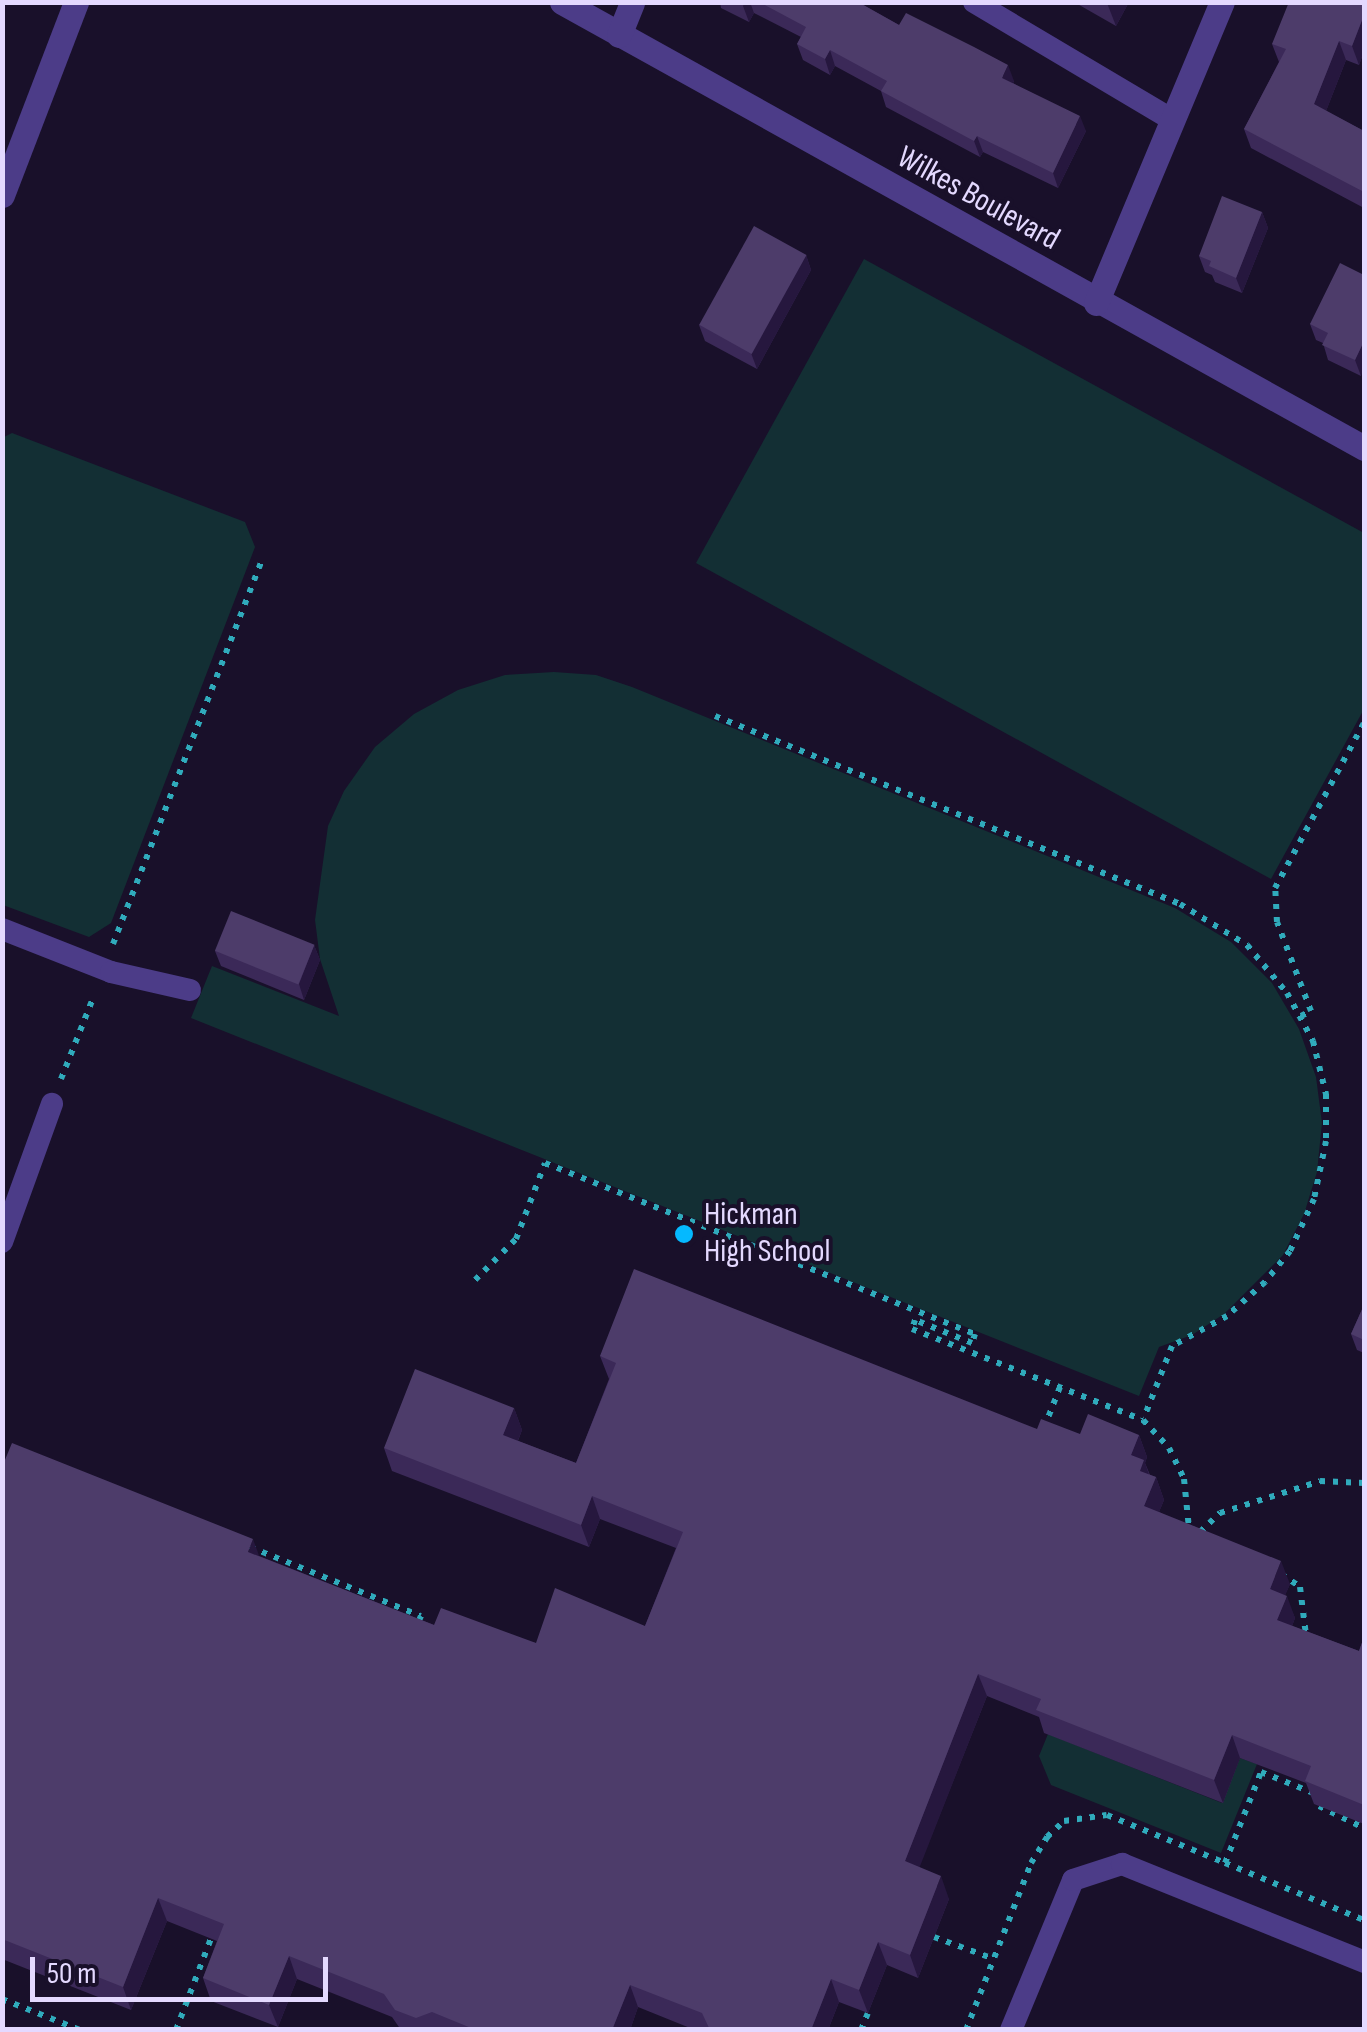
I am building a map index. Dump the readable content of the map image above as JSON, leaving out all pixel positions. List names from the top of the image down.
{
  "streets": {
    "street": ["Wilkes Boulevard"]
  },
  "places": ["Hickman High School"],
  "scale_bar": "50 m"
}
